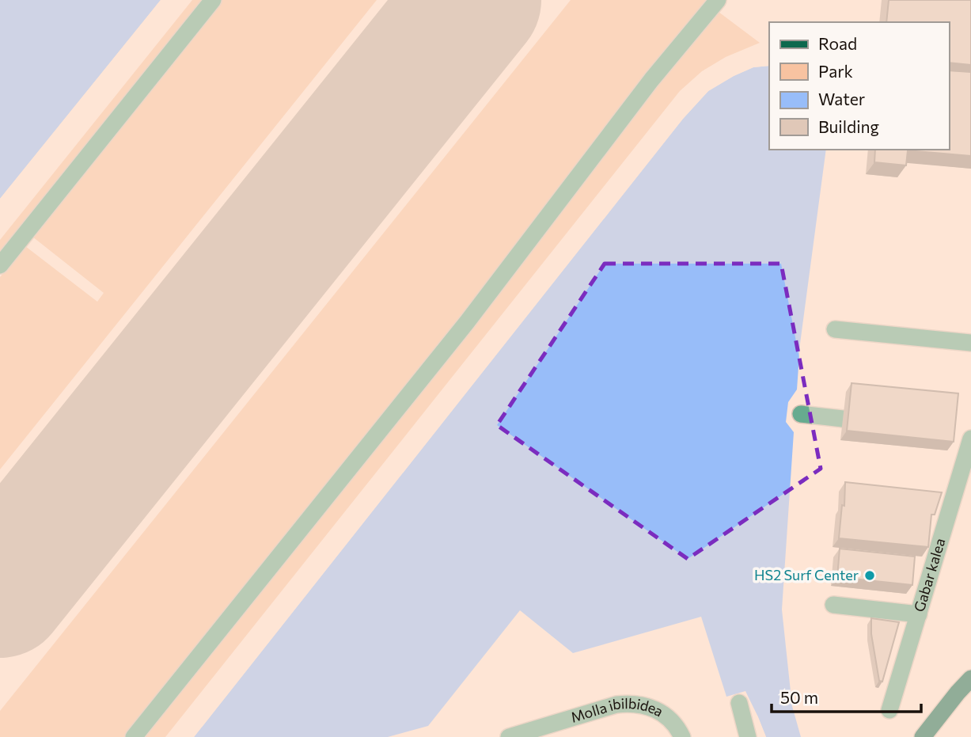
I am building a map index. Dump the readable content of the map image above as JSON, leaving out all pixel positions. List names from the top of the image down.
{
  "streets": {
    "street": ["Gabar kalea", "Molla ibilbidea"]
  },
  "places": ["HS2 Surf Center"],
  "legend": [
    "Road",
    "Park",
    "Water",
    "Building"
  ],
  "scale_bar": "50 m"
}
